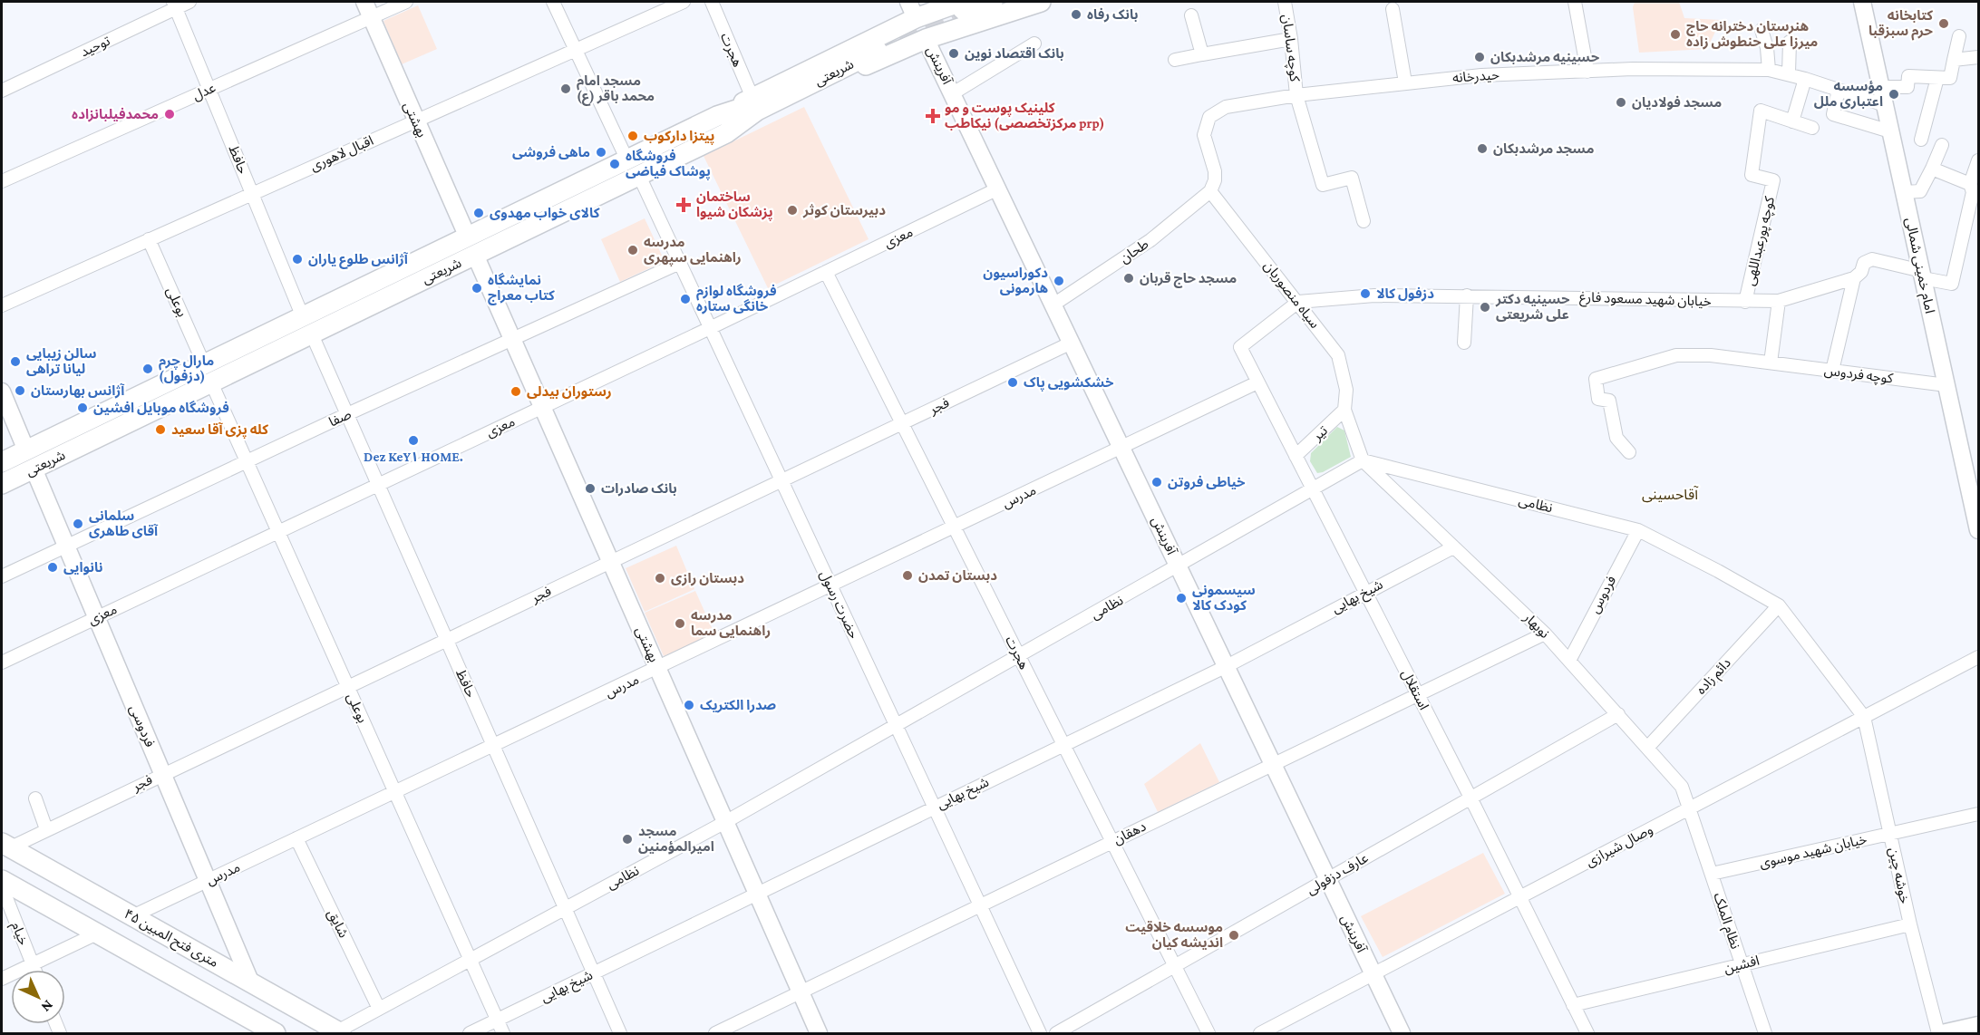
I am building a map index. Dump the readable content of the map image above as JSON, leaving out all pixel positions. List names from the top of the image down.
{
  "streets": {
    "main road": [
      "آفرینش",
      "شریعتی",
      "بهشتی",
      "امام خمینی شمالی",
      "فردوسی",
      "۴۵ متری فتح المبین"
    ],
    "street": [
      "توحید",
      "کوچه ساسان",
      "هجرت",
      "حیدرخانه",
      "عدل",
      "اقبال لاهوری",
      "حافظ",
      "معزی",
      "کوچه پورعبداللهی",
      "طحان",
      "سیاه منصوریان",
      "خیابان شهید مسعود فارغ",
      "بوعلی",
      "کوچه فردوس",
      "فجر",
      "صفا",
      "تیر",
      "مدرس",
      "نظامی",
      "فردوس",
      "شیخ بهایی",
      "حضرت رسول",
      "نوبهار",
      "دائم زاده",
      "استقلال",
      "دهقان",
      "وصال شیرازی",
      "خیابان شهید موسوی",
      "عارف دزفولی",
      "خوشه چین",
      "نظام الملک",
      "شایق",
      "خیام",
      "افشین"
    ]
  },
  "crossings": [
    ["توحید", "حافظ"],
    ["کوچه ساسان", "حیدرخانه"],
    ["هجرت", "معزی"],
    ["هجرت", "فجر"],
    ["هجرت", "مدرس"],
    ["هجرت", "نظامی"],
    ["هجرت", "شیخ بهایی"],
    ["هجرت", "دهقان"],
    ["هجرت", "عارف دزفولی"],
    ["آفرینش", "معزی"],
    ["آفرینش", "طحان"],
    ["آفرینش", "فجر"],
    ["آفرینش", "مدرس"],
    ["آفرینش", "نظامی"],
    ["آفرینش", "شیخ بهایی"],
    ["آفرینش", "دهقان"],
    ["آفرینش", "وصال شیرازی"],
    ["آفرینش", "عارف دزفولی"],
    ["شریعتی", "بهشتی"],
    ["شریعتی", "حافظ"],
    ["شریعتی", "بوعلی"],
    ["شریعتی", "حضرت رسول"],
    ["شریعتی", "فردوسی"],
    ["حیدرخانه", "طحان"],
    ["حیدرخانه", "امام خمینی شمالی"],
    ["حیدرخانه", "سیاه منصوریان"],
    ["عدل", "بهشتی"],
    ["عدل", "حافظ"],
    ["بهشتی", "اقبال لاهوری"],
    ["بهشتی", "معزی"],
    ["بهشتی", "فجر"],
    ["بهشتی", "صفا"],
    ["بهشتی", "مدرس"],
    ["بهشتی", "نظامی"],
    ["بهشتی", "شیخ بهایی"],
    ["بهشتی", "دهقان"],
    ["اقبال لاهوری", "حافظ"],
    ["اقبال لاهوری", "بوعلی"],
    ["اقبال لاهوری", "حضرت رسول"],
    ["حافظ", "معزی"],
    ["حافظ", "فجر"],
    ["حافظ", "صفا"],
    ["حافظ", "مدرس"],
    ["حافظ", "نظامی"],
    ["حافظ", "شیخ بهایی"],
    ["معزی", "بوعلی"],
    ["معزی", "حضرت رسول"],
    ["معزی", "فردوسی"],
    ["کوچه پورعبداللهی", "خیابان شهید مسعود فارغ"],
    ["طحان", "سیاه منصوریان"],
    ["امام خمینی شمالی", "کوچه فردوس"],
    ["سیاه منصوریان", "خیابان شهید مسعود فارغ"],
    ["سیاه منصوریان", "تیر"],
    ["سیاه منصوریان", "نظامی"],
    ["سیاه منصوریان", "نوبهار"],
    ["سیاه منصوریان", "استقلال"],
    ["خیابان شهید مسعود فارغ", "استقلال"],
    ["بوعلی", "فجر"],
    ["بوعلی", "صفا"],
    ["بوعلی", "مدرس"],
    ["بوعلی", "نظامی"],
    ["بوعلی", "شیخ بهایی"],
    ["فجر", "حضرت رسول"],
    ["فجر", "فردوسی"],
    ["فجر", "۴۵ متری فتح المبین"],
    ["صفا", "حضرت رسول"],
    ["صفا", "فردوسی"],
    ["تیر", "استقلال"],
    ["مدرس", "حضرت رسول"],
    ["مدرس", "استقلال"],
    ["مدرس", "فردوسی"],
    ["مدرس", "شایق"],
    ["مدرس", "۴۵ متری فتح المبین"],
    ["نظامی", "فردوس"],
    ["نظامی", "حضرت رسول"],
    ["نظامی", "نوبهار"],
    ["نظامی", "دائم زاده"],
    ["نظامی", "استقلال"],
    ["نظامی", "وصال شیرازی"],
    ["نظامی", "خوشه چین"],
    ["نظامی", "شایق"],
    ["نظامی", "۴۵ متری فتح المبین"],
    ["فردوس", "نوبهار"],
    ["شیخ بهایی", "حضرت رسول"],
    ["شیخ بهایی", "نوبهار"],
    ["شیخ بهایی", "استقلال"],
    ["حضرت رسول", "دهقان"],
    ["نوبهار", "دائم زاده"],
    ["نوبهار", "دهقان"],
    ["نوبهار", "وصال شیرازی"],
    ["نوبهار", "عارف دزفولی"],
    ["نوبهار", "نظام الملک"],
    ["استقلال", "دهقان"],
    ["استقلال", "وصال شیرازی"],
    ["استقلال", "عارف دزفولی"],
    ["استقلال", "افشین"],
    ["فردوسی", "۴۵ متری فتح المبین"],
    ["وصال شیرازی", "خوشه چین"],
    ["وصال شیرازی", "نظام الملک"],
    ["خیابان شهید موسوی", "خوشه چین"],
    ["خیابان شهید موسوی", "نظام الملک"],
    ["خوشه چین", "افشین"],
    ["نظام الملک", "افشین"]
  ],
  "districts": ["آقاحسینی"],
  "places": {
    "other": [
      "بانک رفاه",
      "کتابخانه حرم سبزقبا",
      "هنرستان دخترانه حاج میرزا علی حنطوش زاده",
      "بانک اقتصاد نوین",
      "حسینیه مرشدبکان",
      "مسجد امام محمد باقر (ع)",
      "مؤسسه اعتباری ملل",
      "مسجد فولادیان",
      "محمدفيلبانزاده",
      "پیتزا دارکوب",
      "مسجد مرشدبکان",
      "ماهی فروشی",
      "فروشگاه پوشاک فیاضی",
      "دبیرستان کوثر",
      "کالای خواب مهدوی",
      "مدرسه راهنمایی سپهری",
      "آژانس طلوع یاران",
      "مسجد حاج قربان",
      "دکوراسیون هارمونی",
      "نمایشگاه کتاب معراج",
      "دزفول کالا",
      "فروشگاه لوازم خانگی ستاره",
      "حسینیه دکتر علی شریعتی",
      "سالن زیبایی لیانا تراهی",
      "مارال چرم (دزفول)",
      "خشکشویی پاک",
      "آژانس بهارستان",
      "رستوران بیدلی",
      "فروشگاه موبایل افشین",
      "کله پزی آقا سعید",
      "Dez KeY۱ HOME.",
      "خیاطی فروتن",
      "بانک صادرات",
      "سلمانی آقای طاهری",
      "نانوایی",
      "دبستان تمدن",
      "دبستان رازی",
      "سیسمونی کودک کالا",
      "مدرسه راهنمایی سما",
      "صدرا الکتریک",
      "مسجد امیرالمؤمنین",
      "موسسه خلاقیت اندیشه کیان"
    ],
    "health": ["کلینیک پوست و مو نیکاطب (مرکزتخصصی prp)", "ساختمان پزشکان شیوا"]
  },
  "north": "bottom right"
}
